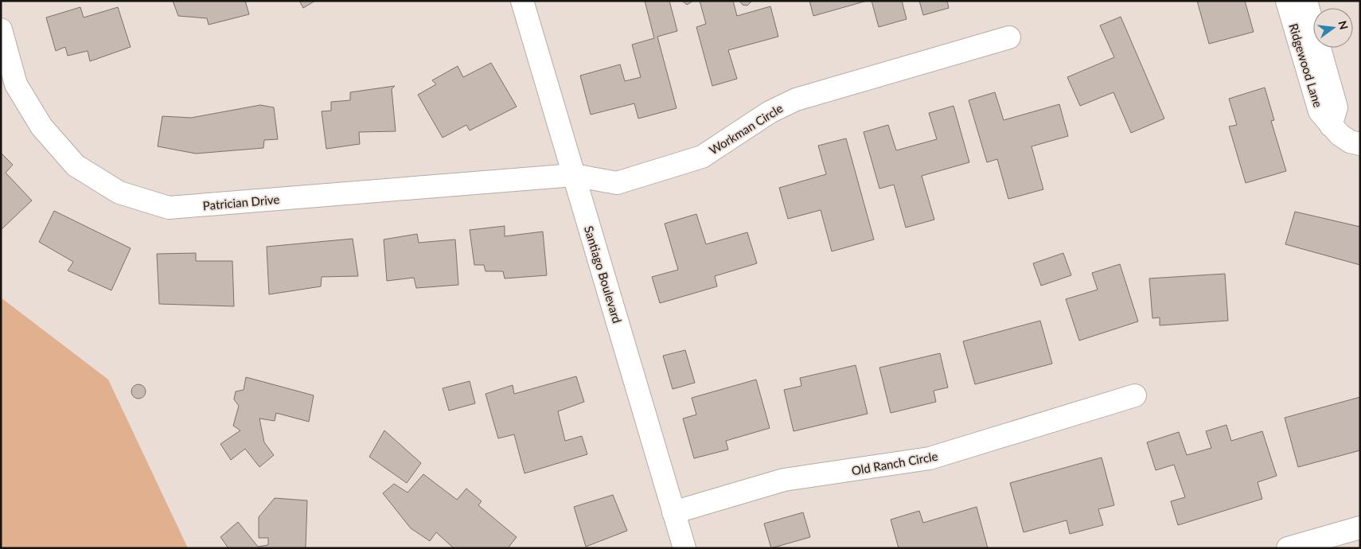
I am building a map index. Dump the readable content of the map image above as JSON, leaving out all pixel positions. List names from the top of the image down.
{
  "streets": {
    "street": [
      "Ridgewood Lane",
      "Workman Circle",
      "Patrician Drive",
      "Santiago Boulevard",
      "Old Ranch Circle"
    ]
  },
  "crossings": [
    ["Workman Circle", "Patrician Drive"],
    ["Workman Circle", "Santiago Boulevard"],
    ["Patrician Drive", "Santiago Boulevard"],
    ["Santiago Boulevard", "Old Ranch Circle"]
  ],
  "north": "right"
}
